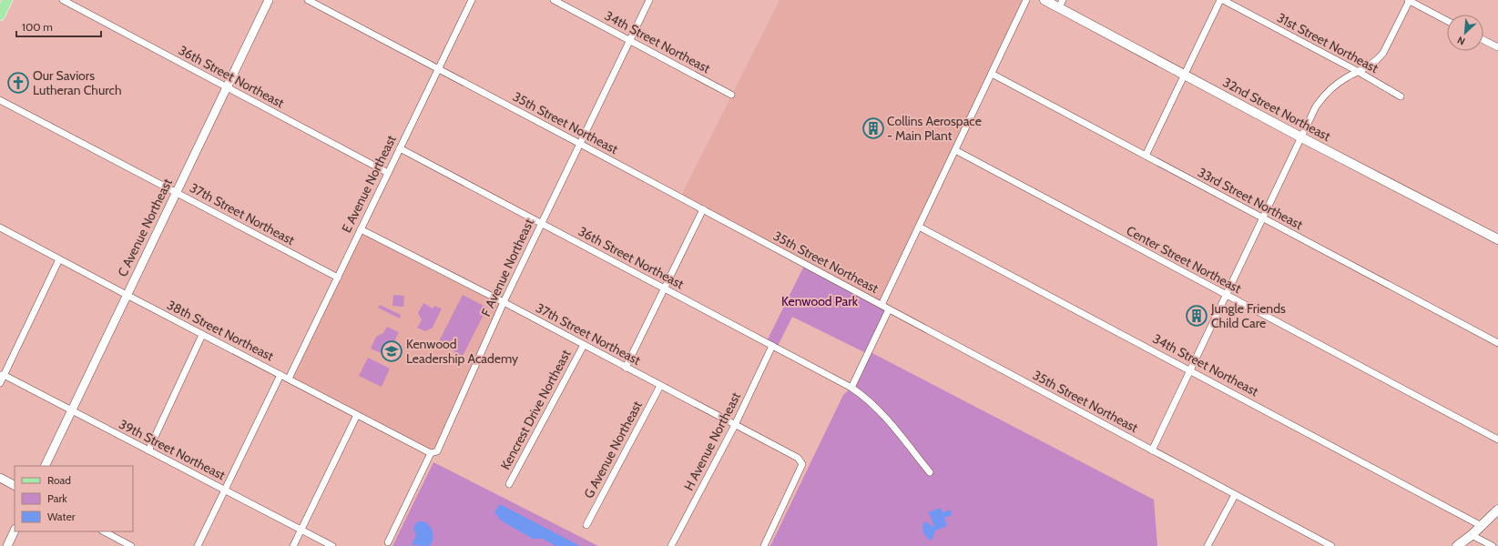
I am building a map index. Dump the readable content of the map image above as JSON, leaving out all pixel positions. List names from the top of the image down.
{
  "streets": {
    "main road": ["32nd Street Northeast"],
    "street": [
      "34th Street Northeast",
      "31st Street Northeast",
      "36th Street Northeast",
      "35th Street Northeast",
      "E Avenue Northeast",
      "33rd Street Northeast",
      "37th Street Northeast",
      "C Avenue Northeast",
      "Center Street Northeast",
      "F Avenue Northeast",
      "38th Street Northeast",
      "Kencrest Drive Northeast",
      "H Avenue Northeast",
      "39th Street Northeast",
      "G Avenue Northeast"
    ]
  },
  "crossings": [
    ["34th Street Northeast", "F Avenue Northeast"],
    ["36th Street Northeast", "E Avenue Northeast"],
    ["36th Street Northeast", "C Avenue Northeast"],
    ["36th Street Northeast", "F Avenue Northeast"],
    ["36th Street Northeast", "H Avenue Northeast"],
    ["35th Street Northeast", "E Avenue Northeast"],
    ["35th Street Northeast", "F Avenue Northeast"],
    ["E Avenue Northeast", "37th Street Northeast"],
    ["E Avenue Northeast", "38th Street Northeast"],
    ["37th Street Northeast", "C Avenue Northeast"],
    ["37th Street Northeast", "F Avenue Northeast"],
    ["37th Street Northeast", "Kencrest Drive Northeast"],
    ["37th Street Northeast", "H Avenue Northeast"],
    ["37th Street Northeast", "G Avenue Northeast"],
    ["C Avenue Northeast", "38th Street Northeast"],
    ["C Avenue Northeast", "39th Street Northeast"],
    ["F Avenue Northeast", "38th Street Northeast"]
  ],
  "parks": ["Kenwood Park"],
  "places": {
    "church": ["Our Saviors Lutheran Church"],
    "building": ["Collins Aerospace - Main Plant", "Jungle Friends Child Care"],
    "school or university": ["Kenwood Leadership Academy"]
  },
  "legend": ["Road", "Park", "Water"],
  "scale_bar": "100 m",
  "north": "bottom left"
}
